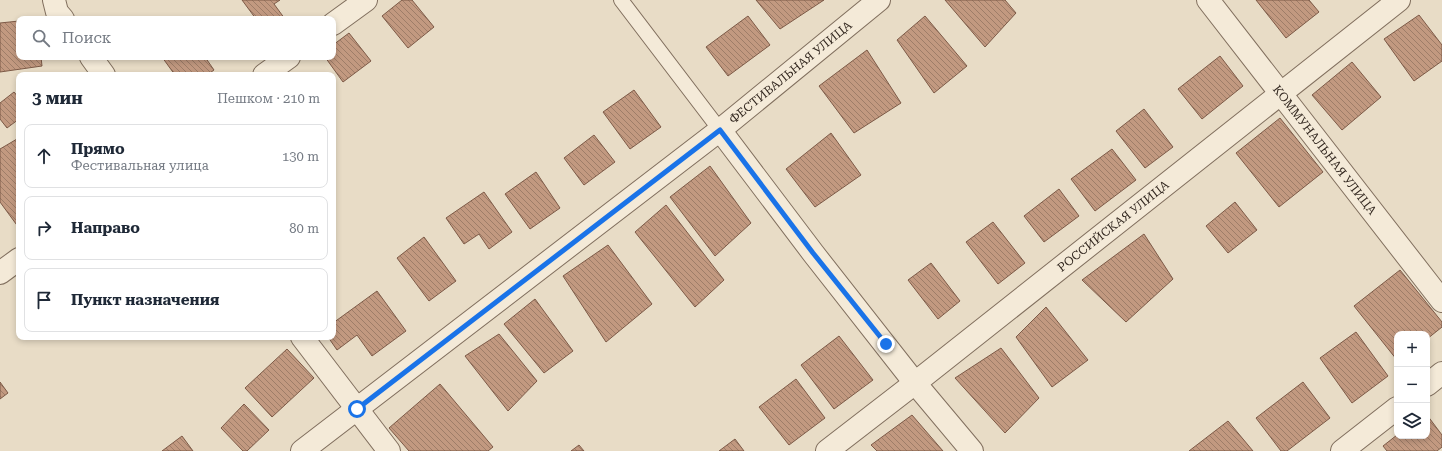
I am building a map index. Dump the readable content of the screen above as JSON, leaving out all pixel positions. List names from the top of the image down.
{
  "streets": {
    "street": ["ФЕСТИВАЛЬНАЯ УЛИЦА", "КОММУНАЛЬНАЯ УЛИЦА", "РОССИЙСКАЯ УЛИЦА"]
  },
  "crossings": [
    ["КОММУНАЛЬНАЯ УЛИЦА", "РОССИЙСКАЯ УЛИЦА"]
  ],
  "page": {
    "search": "Поиск",
    "heading": ["3 мин", "Пешком · 210 m"],
    "list": [
      ["Прямо", "Фестивальная улица", "130 m"],
      ["Направо", "80 m"],
      "Пункт назначения"
    ],
    "map_buttons": ["+", "−"]
  }
}
